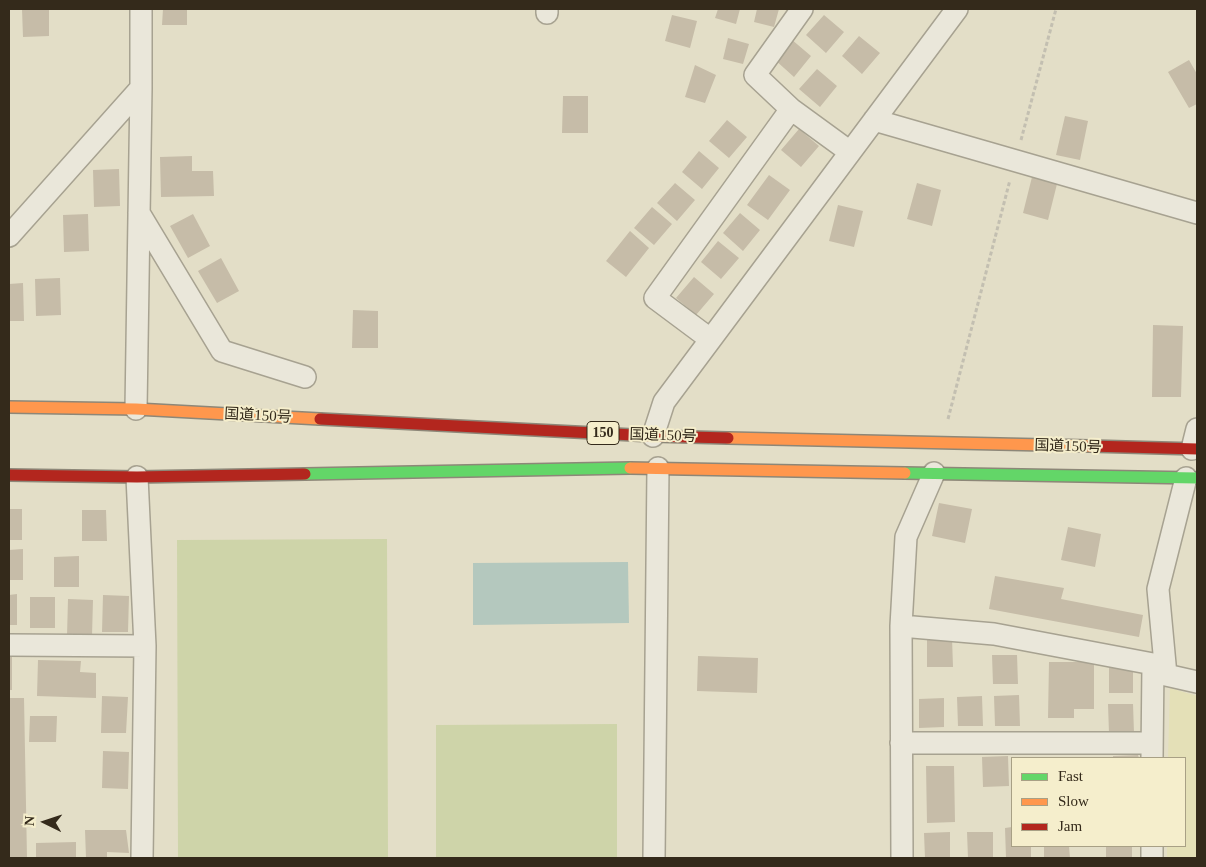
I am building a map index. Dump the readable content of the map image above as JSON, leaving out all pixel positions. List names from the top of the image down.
{
  "streets": {
    "highway": ["国道150号", "150"]
  },
  "legend": ["Fast", "Slow", "Jam"],
  "north": "left"
}
